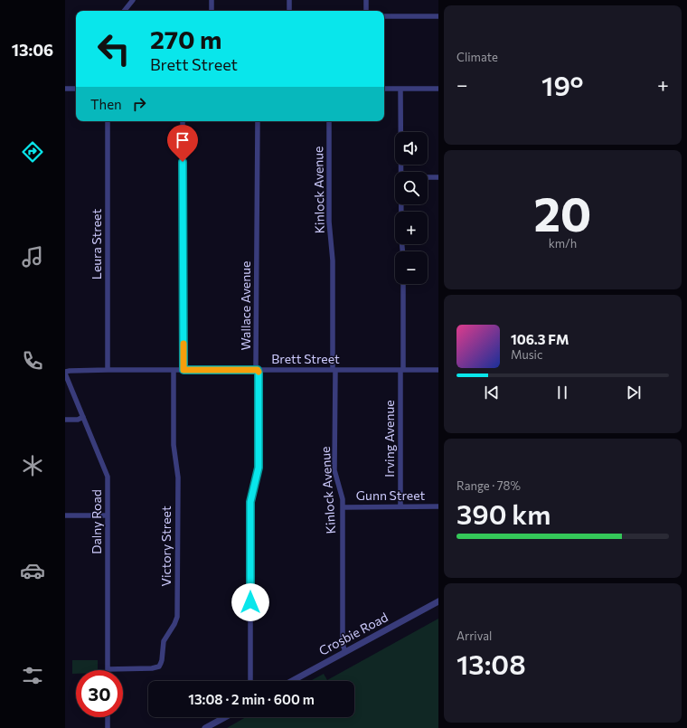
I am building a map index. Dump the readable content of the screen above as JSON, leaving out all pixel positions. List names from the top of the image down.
{
  "streets": {
    "street": [
      "Kinlock Avenue",
      "Leura Street",
      "Wallace Avenue",
      "Brett Street",
      "Irving Avenue",
      "Gunn Street",
      "Dalny Road",
      "Victory Street",
      "Crosbie Road"
    ]
  },
  "crossings": [
    ["Kinlock Avenue", "Brett Street"],
    ["Kinlock Avenue", "Gunn Street"],
    ["Kinlock Avenue", "Crosbie Road"],
    ["Leura Street", "Brett Street"],
    ["Wallace Avenue", "Brett Street"],
    ["Brett Street", "Irving Avenue"],
    ["Brett Street", "Dalny Road"],
    ["Brett Street", "Victory Street"],
    ["Irving Avenue", "Gunn Street"],
    ["Dalny Road", "Victory Street"]
  ],
  "page": {
    "tabs": "13:06",
    "tile": [
      "Climate",
      ["20", "km/h"],
      ["Range · 78%", "390 km"],
      ["Arrival", "13:08"]
    ],
    "turn": ["270 m", "Brett Street"],
    "heat": ["−", "19°", "+"],
    "then": "Then",
    "map_buttons": ["+", "−"],
    "song": ["106.3 FM", "Music"],
    "limit": "30",
    "trip": "13:08 · 2 min · 600 m"
  }
}
